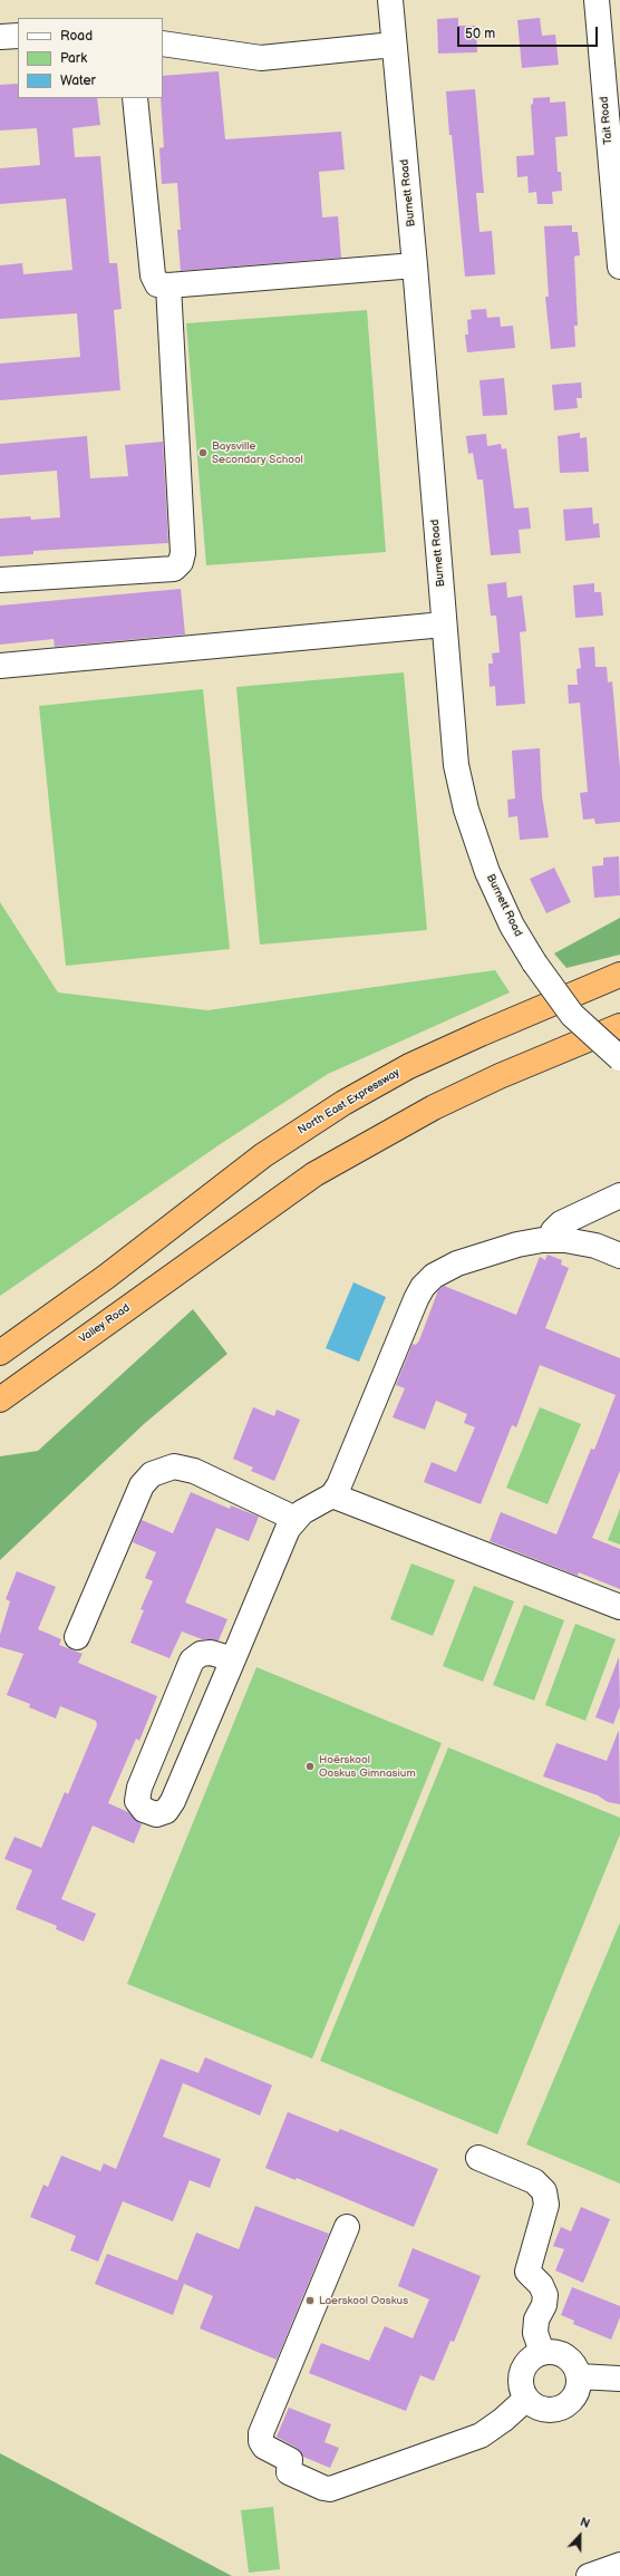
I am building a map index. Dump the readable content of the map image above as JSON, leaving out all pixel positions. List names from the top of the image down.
{
  "streets": {
    "highway": ["North East Expressway", "Valley Road"],
    "street": ["Tait Road", "Burnett Road"]
  },
  "places": ["Baysville Secondary School", "Hoërskool Ooskus Gimnasium", "Laerskool Ooskus"],
  "legend": ["Road", "Park", "Water"],
  "scale_bar": "50 m",
  "north": "top"
}
